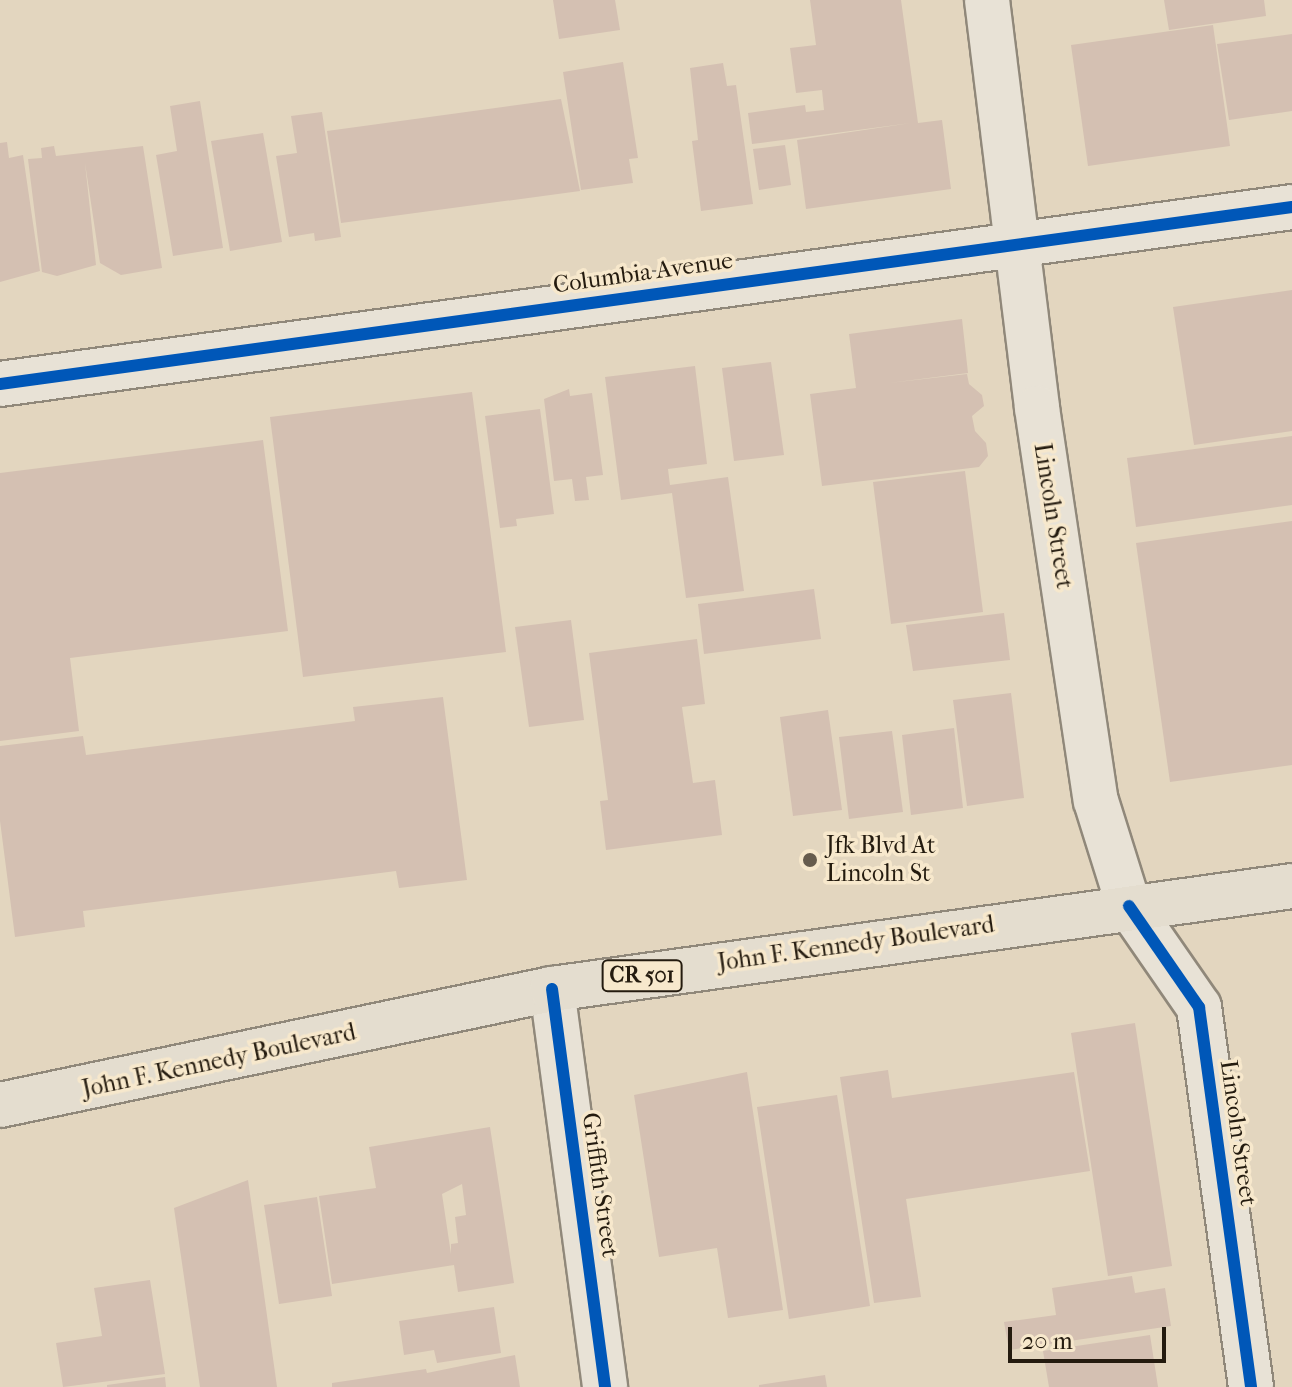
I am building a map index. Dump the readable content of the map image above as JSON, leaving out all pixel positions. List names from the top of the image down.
{
  "streets": {
    "main road": ["John F. Kennedy Boulevard", "CR 501"],
    "street": ["Columbia Avenue", "Lincoln Street", "Griffith Street"]
  },
  "crossings": [
    ["Columbia Avenue", "Lincoln Street"],
    ["Lincoln Street", "John F. Kennedy Boulevard"],
    ["John F. Kennedy Boulevard", "Griffith Street"]
  ],
  "places": ["Jfk Blvd At Lincoln St"],
  "scale_bar": "20 m"
}
